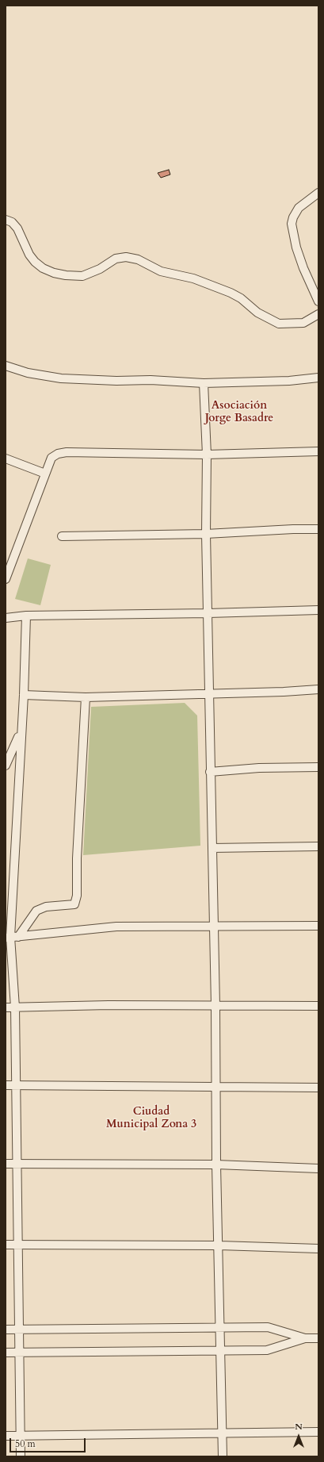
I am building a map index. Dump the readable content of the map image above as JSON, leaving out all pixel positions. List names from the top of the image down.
{
  "districts": ["Asociación Jorge Basadre", "Ciudad Municipal Zona 3"],
  "scale_bar": "50 m",
  "north": "top"
}
